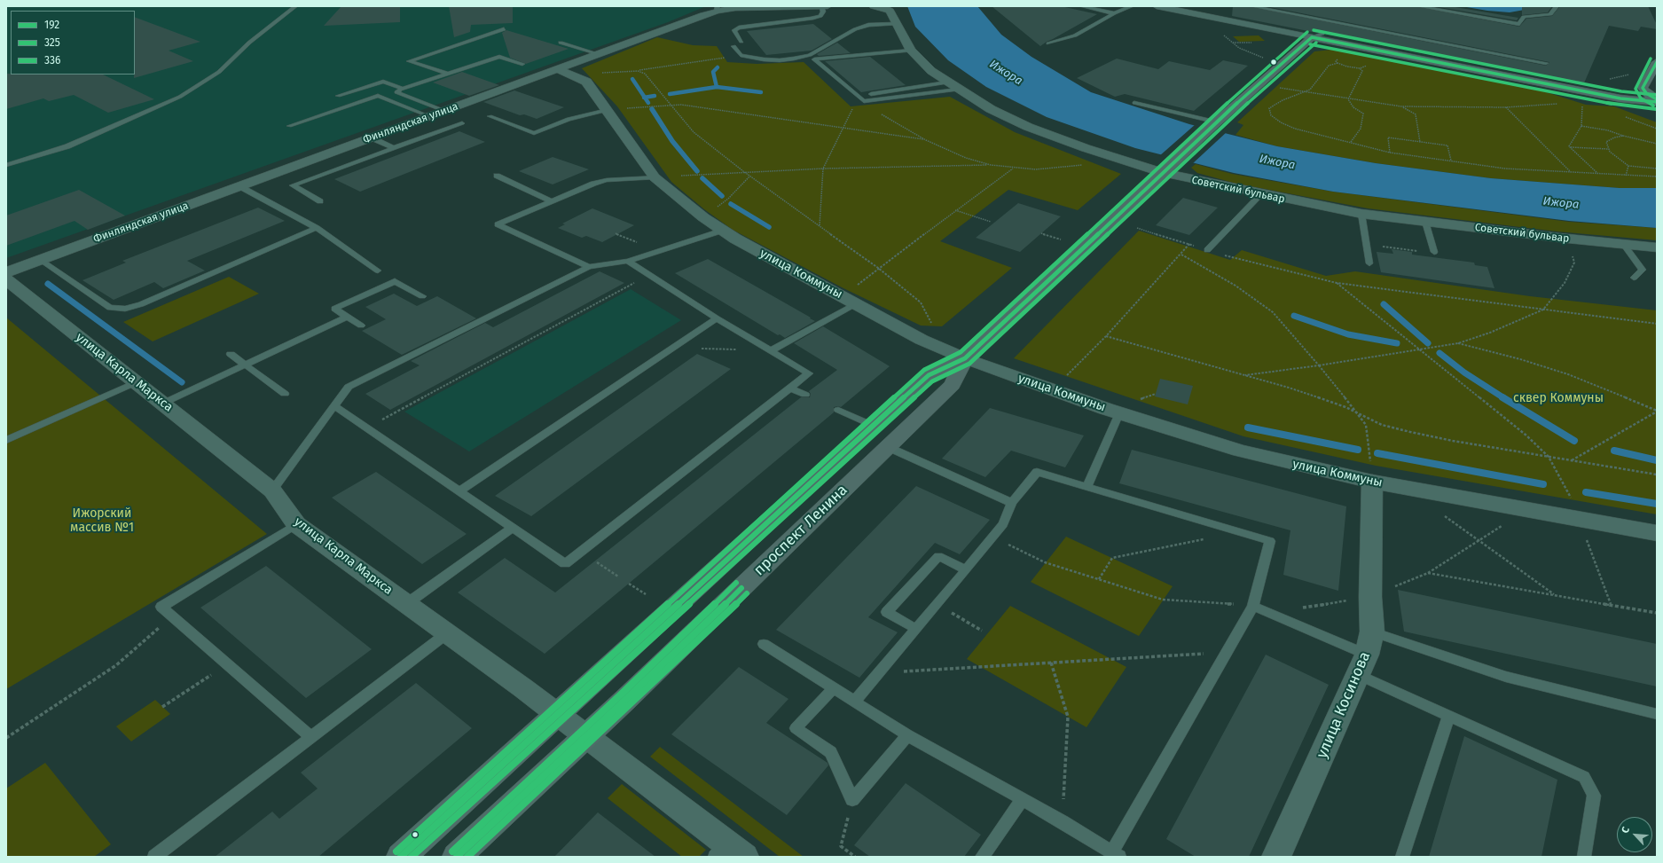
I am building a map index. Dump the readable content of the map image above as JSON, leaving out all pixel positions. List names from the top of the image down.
{
  "streets": {
    "main road": ["проспект Ленина"],
    "street": [
      "Финляндская улица",
      "Советский бульвар",
      "улица Коммуны",
      "улица Карла Маркса",
      "улица Косинова"
    ]
  },
  "crossings": [
    ["Финляндская улица", "улица Коммуны"],
    ["Советский бульвар", "проспект Ленина"],
    ["улица Коммуны", "проспект Ленина"],
    ["улица Коммуны", "улица Косинова"],
    ["улица Карла Маркса", "проспект Ленина"]
  ],
  "water": ["Ижора"],
  "parks": ["сквер Коммуны", "Ижорский массив №1"],
  "lines": ["transit line 336", "transit line 192", "transit line 325"],
  "legend": ["192", "325", "336"],
  "north": "top left"
}
